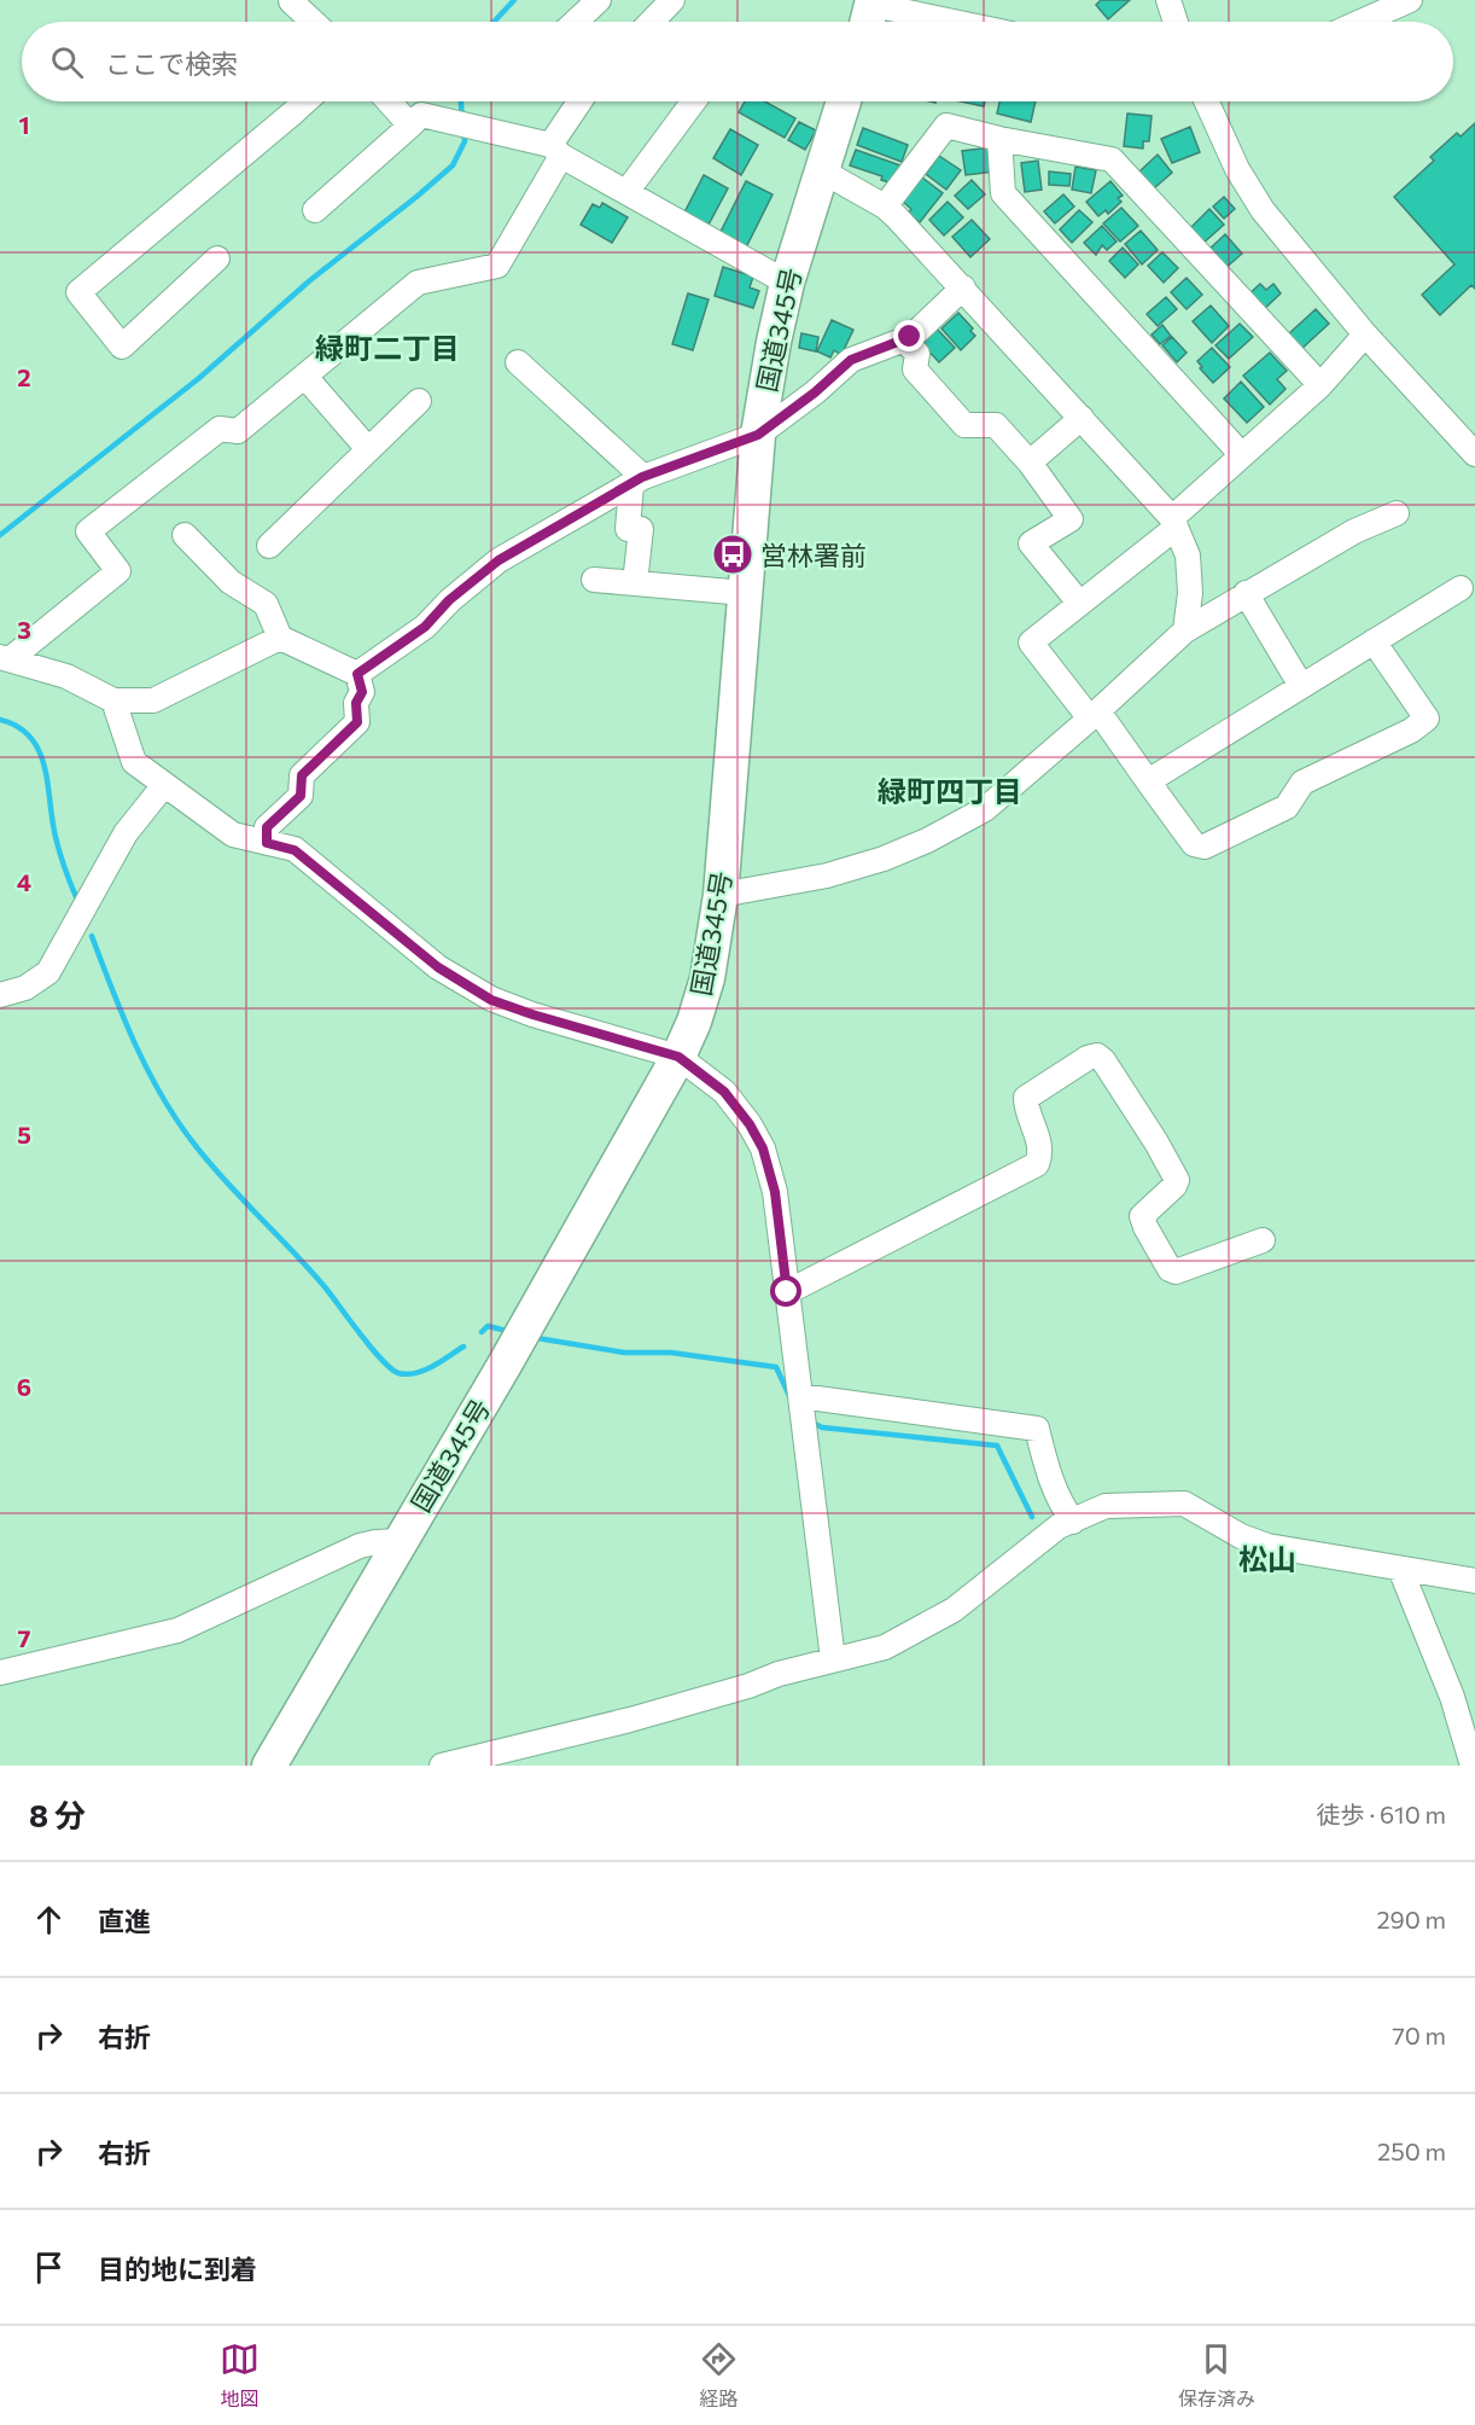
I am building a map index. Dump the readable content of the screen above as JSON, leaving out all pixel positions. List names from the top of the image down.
{
  "streets": {
    "highway": ["国道345号"]
  },
  "districts": ["緑町二丁目", "緑町四丁目", "松山"],
  "places": {
    "bus stop": ["営林署前"]
  },
  "page": {
    "search": "ここで検索",
    "heading": ["8 分", "徒歩 · 610 m"],
    "list": [
      ["直進", "290 m"],
      ["右折", "70 m"],
      ["右折", "250 m"],
      "目的地に到着"
    ],
    "nav": ["地図", "経路", "保存済み"]
  },
  "grid": {
    "rows": [
      "1",
      "2",
      "3",
      "4",
      "5",
      "6",
      "7"
    ]
  }
}
